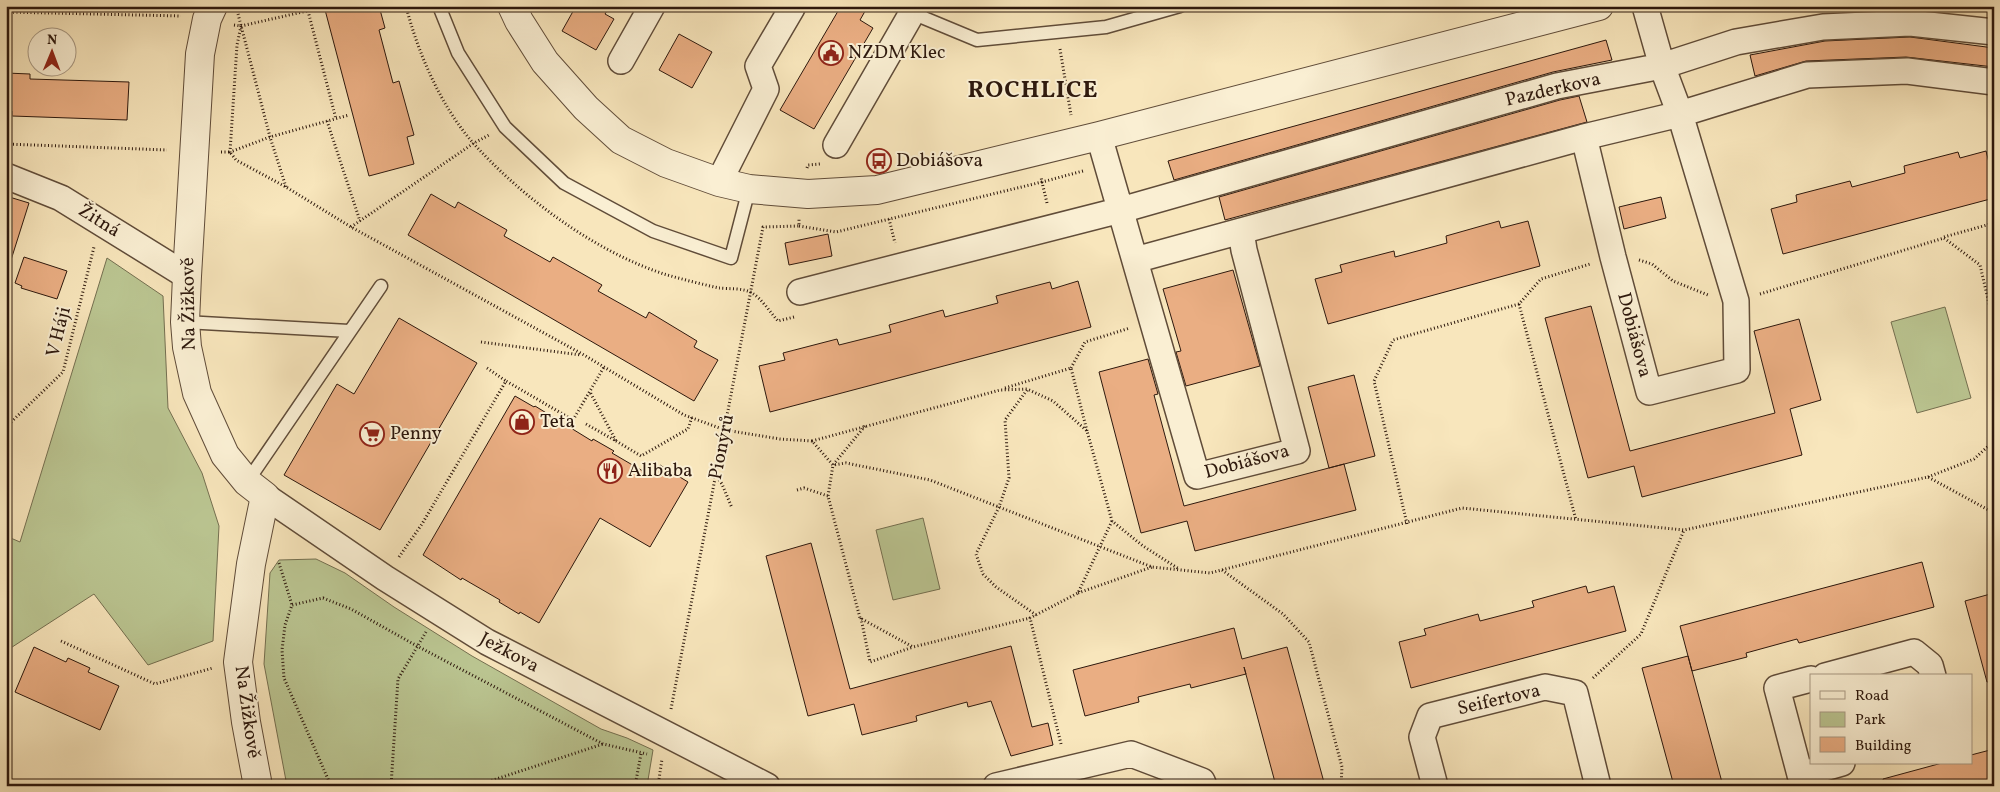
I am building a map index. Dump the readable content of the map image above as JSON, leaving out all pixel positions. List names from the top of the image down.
{
  "streets": {
    "street": [
      "Pazderkova",
      "Žitná",
      "Na Žižkově",
      "Dobiášova",
      "Ježkova",
      "Seifertova"
    ],
    "path": ["V Háji", "Pionýrů"]
  },
  "crossings": [
    ["Pazderkova", "Dobiášova"],
    ["Žitná", "Na Žižkově"],
    ["Žitná", "V Háji"],
    ["Na Žižkově", "Ježkova"],
    ["Pionýrů", "Ježkova"]
  ],
  "districts": ["ROCHLICE"],
  "places": {
    "public building": ["NZDM Klec"],
    "bus stop": ["Dobiášova"],
    "shop": ["Teta"],
    "supermarket": ["Penny"],
    "restaurant": ["Alibaba"]
  },
  "legend": ["Road", "Park", "Building"],
  "north": "top"
}
